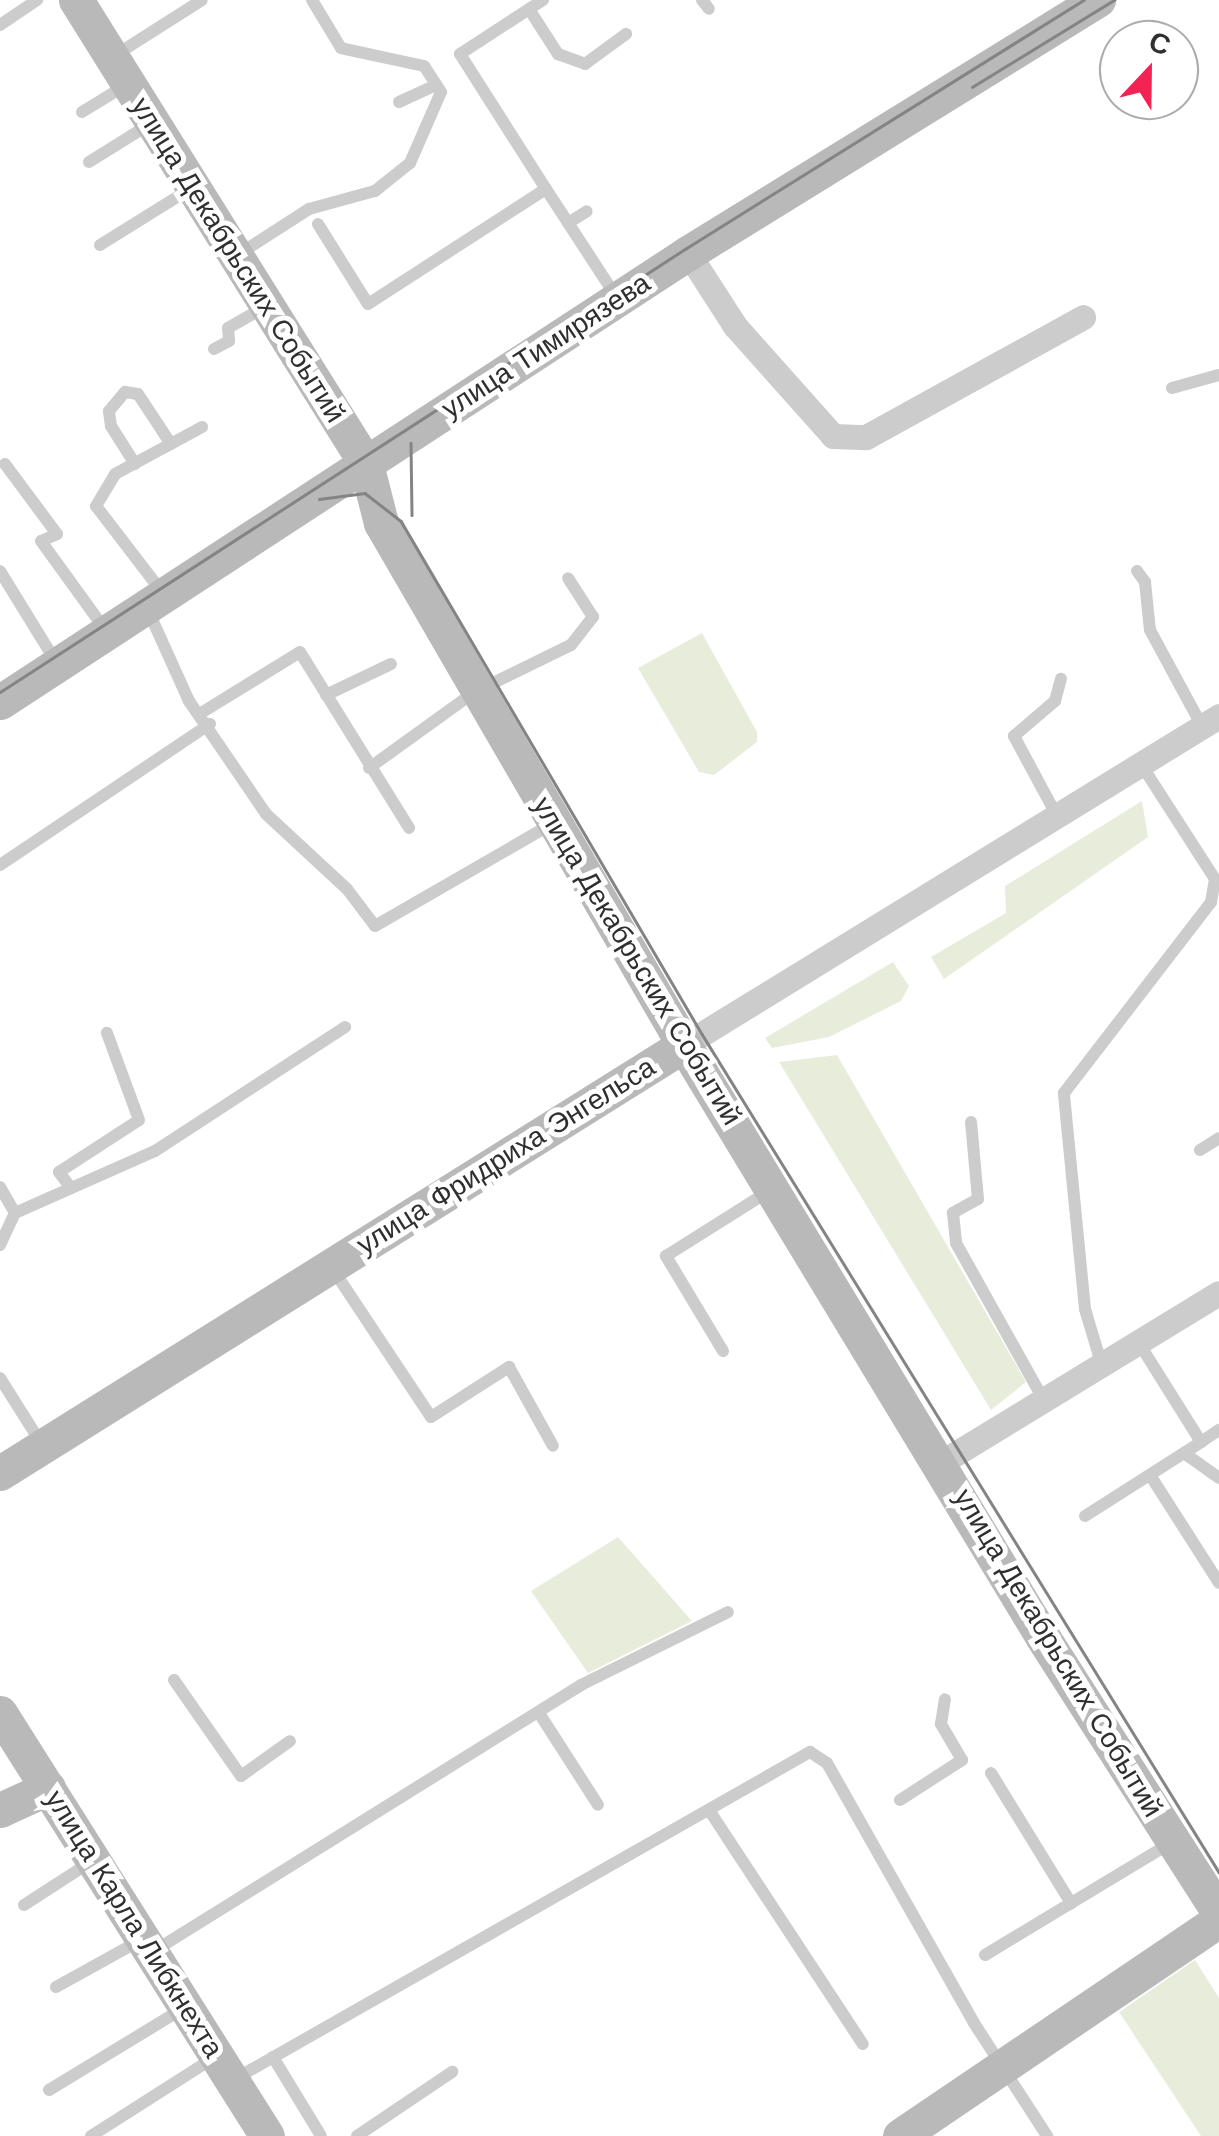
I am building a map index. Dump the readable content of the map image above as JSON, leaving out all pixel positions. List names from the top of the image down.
{
  "streets": {
    "main road": [
      "улица Декабрьских Событий",
      "улица Тимирязева",
      "улица Фридриха Энгельса",
      "улица Карла Либкнехта"
    ]
  },
  "crossings": [
    ["улица Декабрьских Событий", "улица Тимирязева"],
    ["улица Декабрьских Событий", "улица Фридриха Энгельса"]
  ],
  "north": "top"
}
